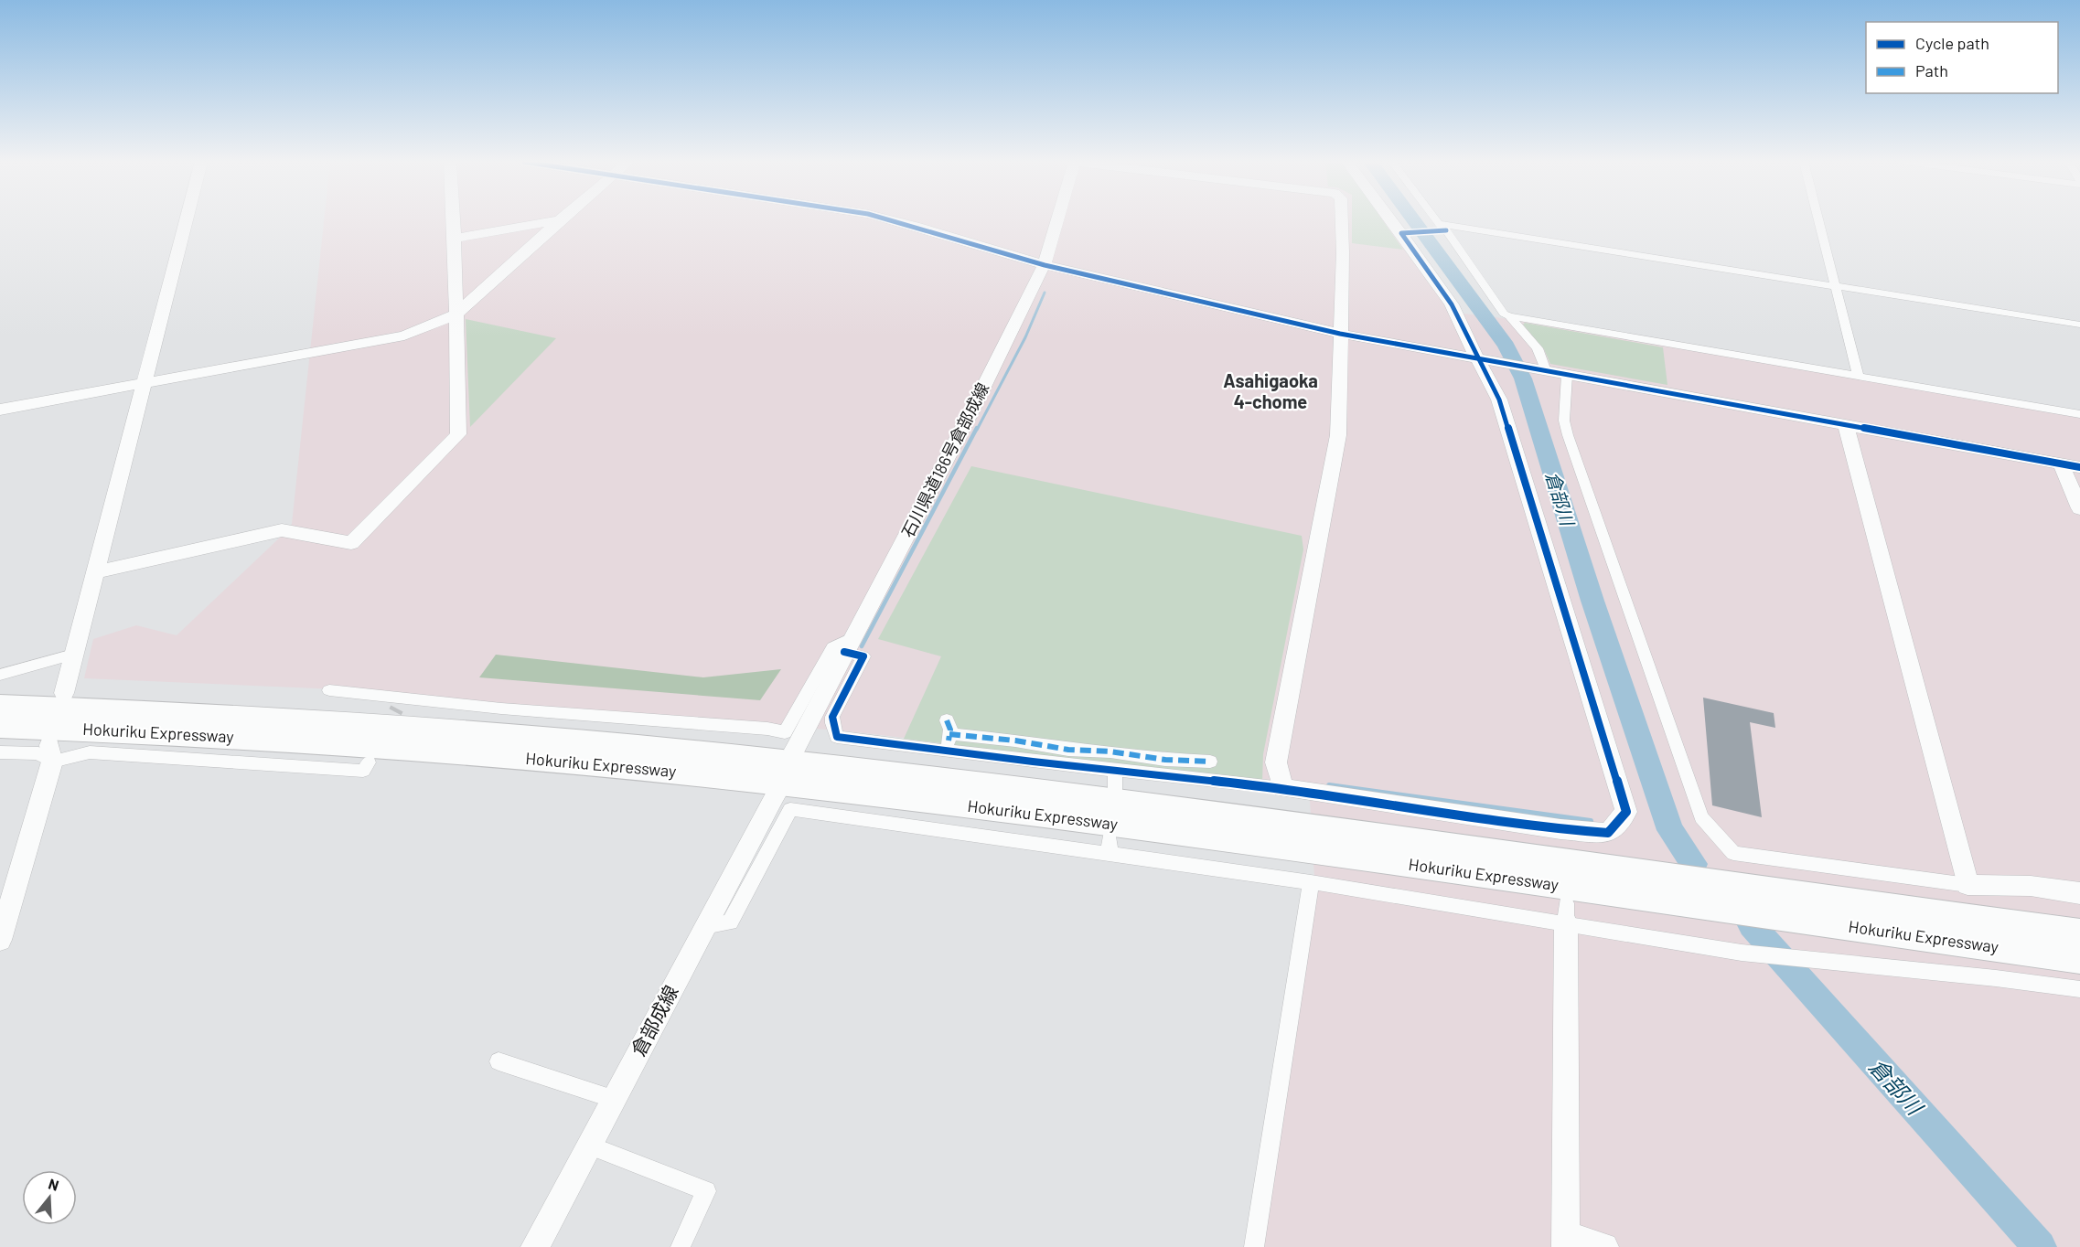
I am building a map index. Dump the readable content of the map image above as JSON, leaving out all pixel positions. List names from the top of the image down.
{
  "streets": {
    "highway": ["Hokuriku Expressway"],
    "street": ["石川県道186号倉部成線", "倉部成線"]
  },
  "districts": ["Asahigaoka 4-chome"],
  "water": ["倉部川"],
  "legend": ["Cycle path", "Path"],
  "north": "top"
}
